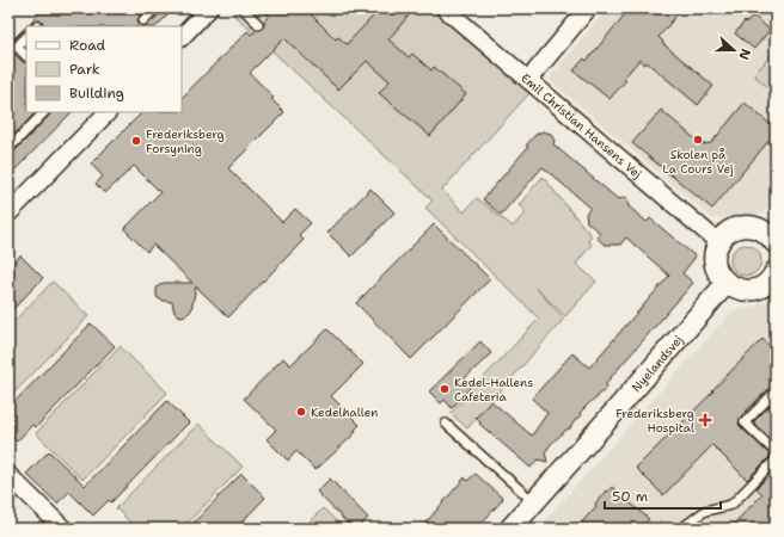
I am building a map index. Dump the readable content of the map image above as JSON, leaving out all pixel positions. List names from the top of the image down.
{
  "streets": {
    "street": ["Emil Christian Hansens Vej", "Nyelandsvej"]
  },
  "places": {
    "other": [
      "Skolen på La Cours Vej",
      "Frederiksberg Forsyning",
      "Kedel-Hallens Cafeteria",
      "Kedelhallen"
    ],
    "health": ["Frederiksberg Hospital"]
  },
  "legend": ["Road", "Park", "Building"],
  "scale_bar": "50 m",
  "north": "right"
}
